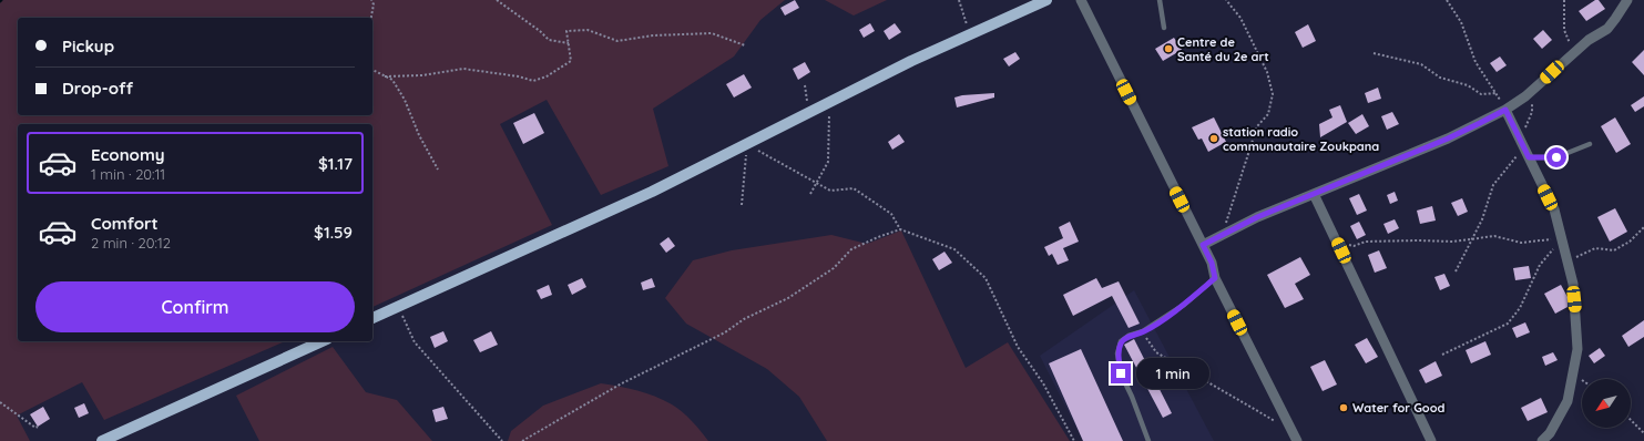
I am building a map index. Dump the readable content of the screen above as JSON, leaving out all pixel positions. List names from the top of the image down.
{
  "places": ["Centre de Santé du 2e art", "station radio communautaire Zoukpana", "Water for Good"],
  "north": "bottom left",
  "page": {
    "banner": ["Pickup", "Drop-off"],
    "list": [
      {
        "name": "Economy",
        "note": "1 min · 20:11",
        "value": "$1.17"
      },
      {
        "name": "Comfort",
        "note": "2 min · 20:12",
        "value": "$1.59"
      }
    ],
    "buttons": "Confirm",
    "bubble": "1 min"
  }
}
